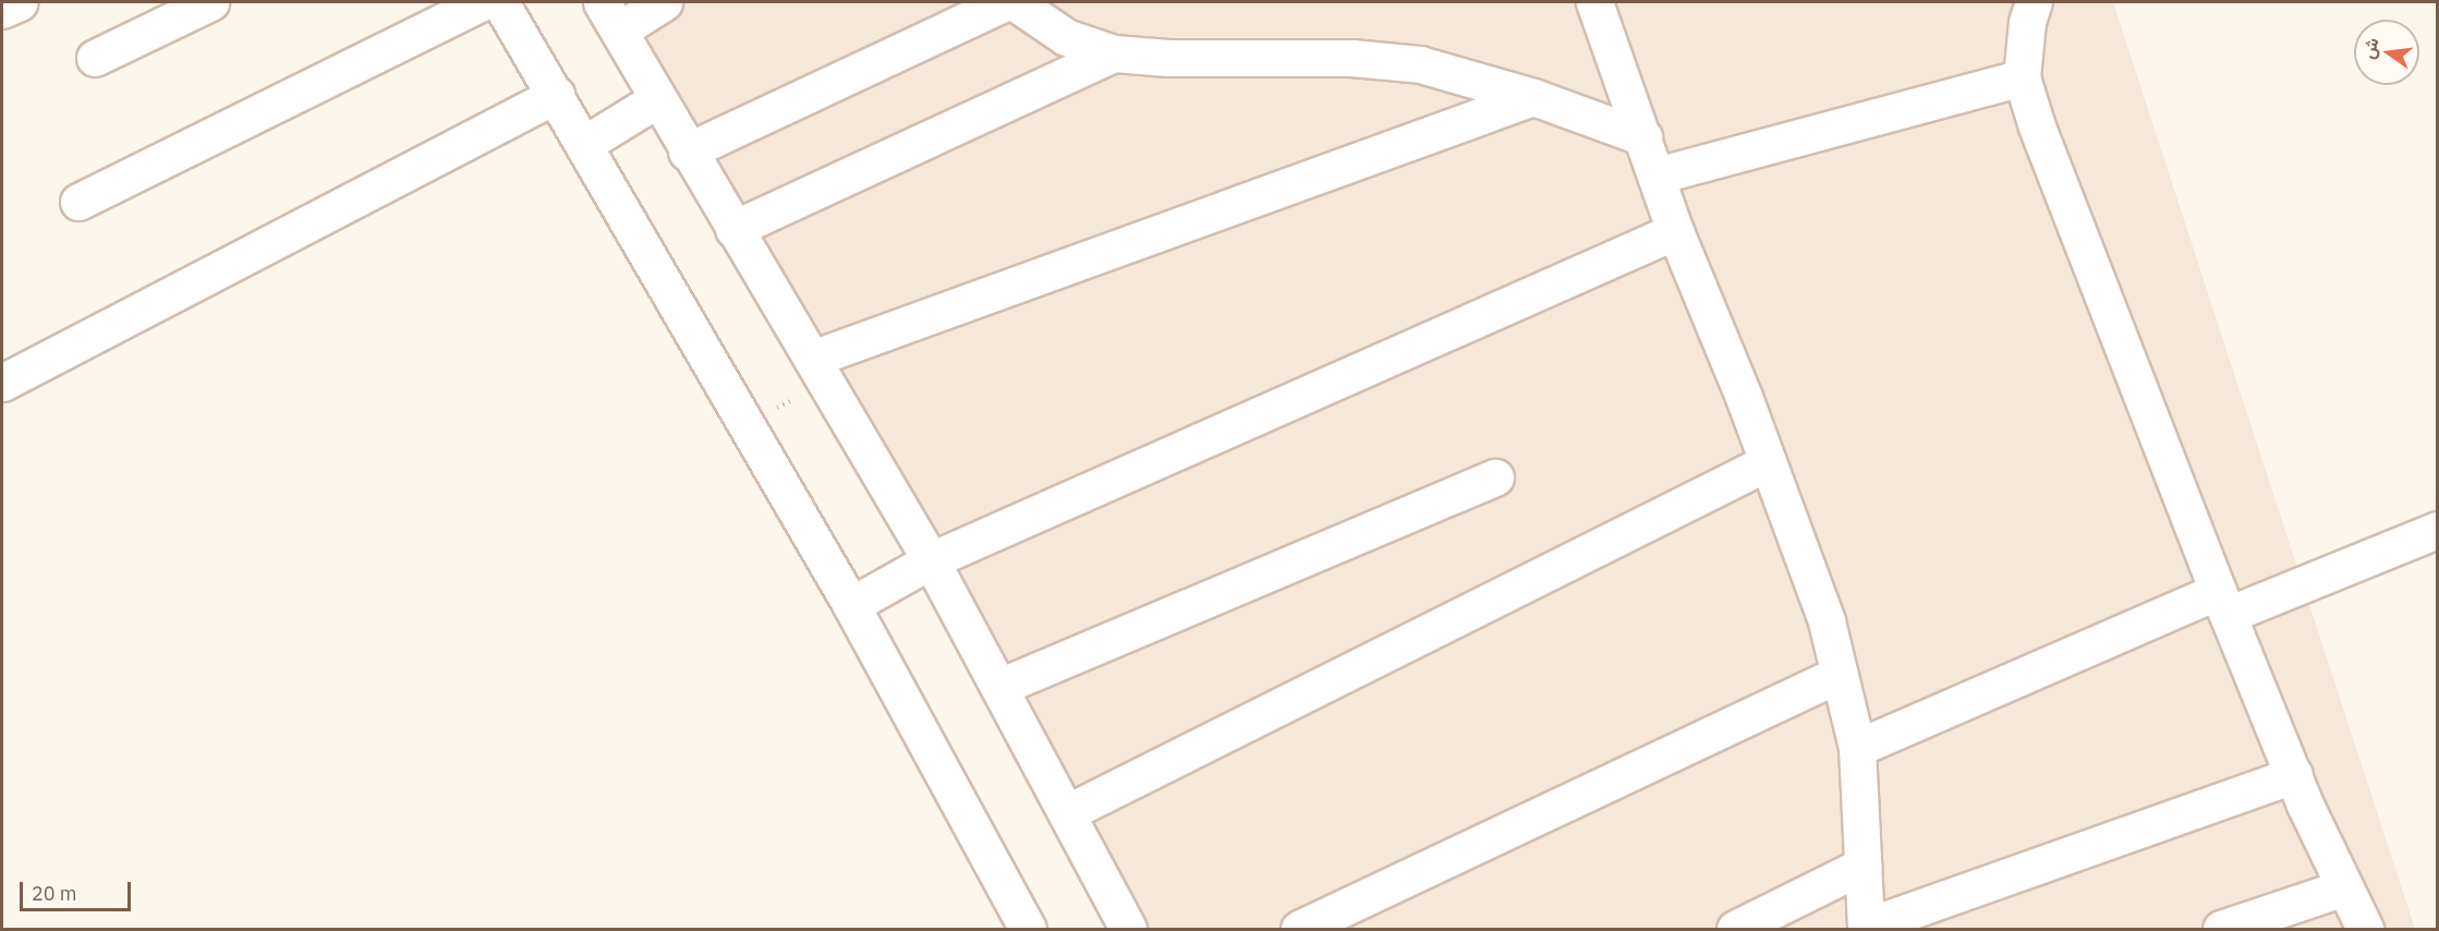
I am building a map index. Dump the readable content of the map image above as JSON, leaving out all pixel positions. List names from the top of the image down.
{
  "scale_bar": "20 m",
  "north": "left"
}
